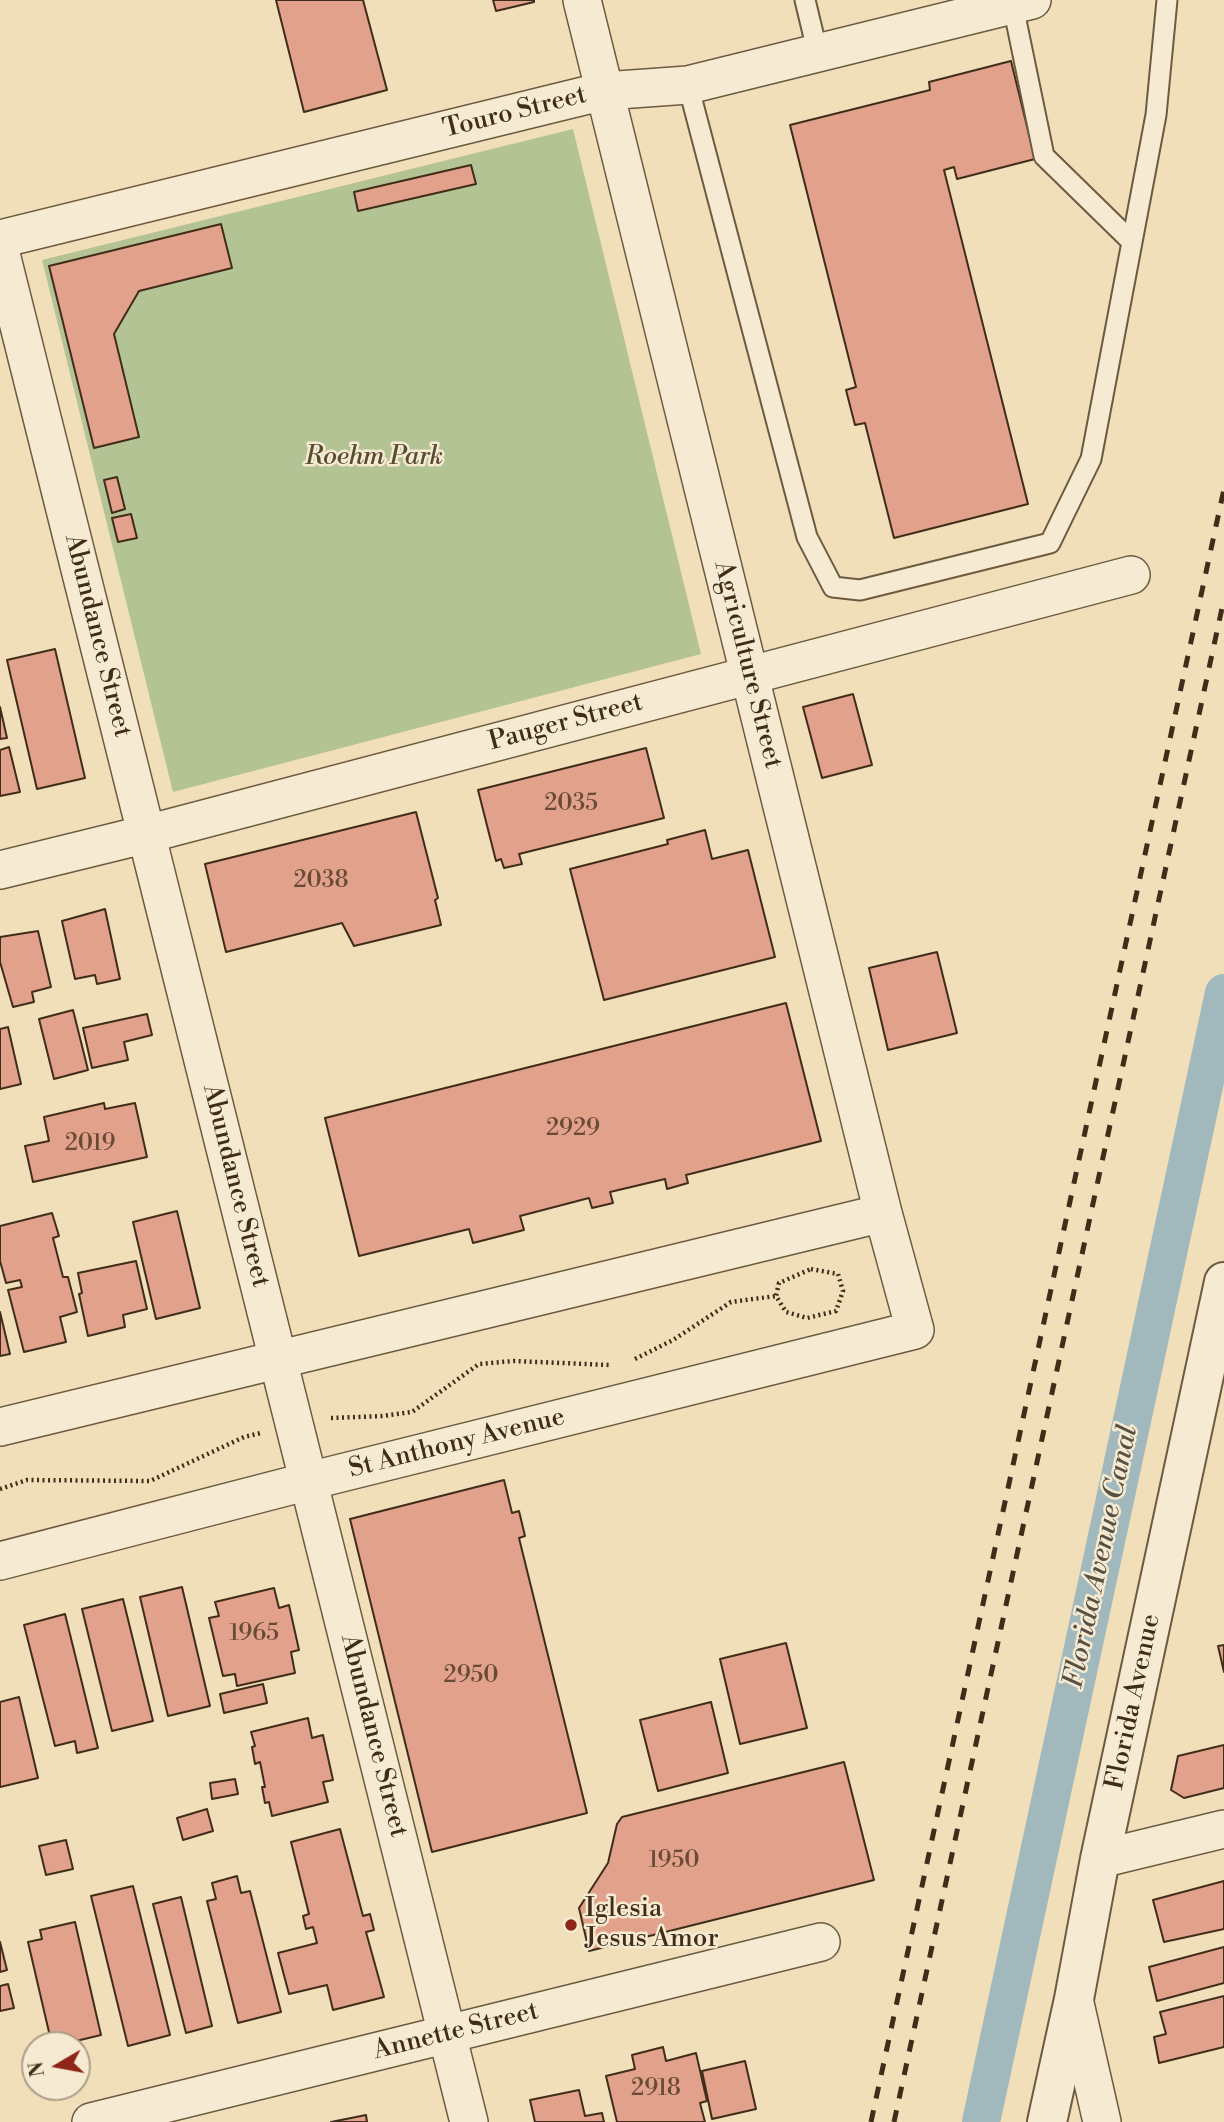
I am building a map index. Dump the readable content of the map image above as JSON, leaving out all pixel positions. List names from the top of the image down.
{
  "streets": {
    "street": [
      "Touro Street",
      "Abundance Street",
      "Agriculture Street",
      "Pauger Street",
      "St Anthony Avenue",
      "Florida Avenue",
      "Annette Street"
    ]
  },
  "crossings": [
    ["Touro Street", "Agriculture Street"],
    ["Abundance Street", "Pauger Street"],
    ["Abundance Street", "St Anthony Avenue"],
    ["Abundance Street", "Annette Street"],
    ["Agriculture Street", "Pauger Street"],
    ["Agriculture Street", "St Anthony Avenue"]
  ],
  "water": ["Florida Avenue Canal"],
  "parks": ["Roehm Park"],
  "places": ["Iglesia Jesus Amor"],
  "house_numbers": [
    "2035",
    "2038",
    "2929",
    "2019",
    "1965",
    "2950",
    "1950",
    "2918"
  ],
  "north": "left"
}
